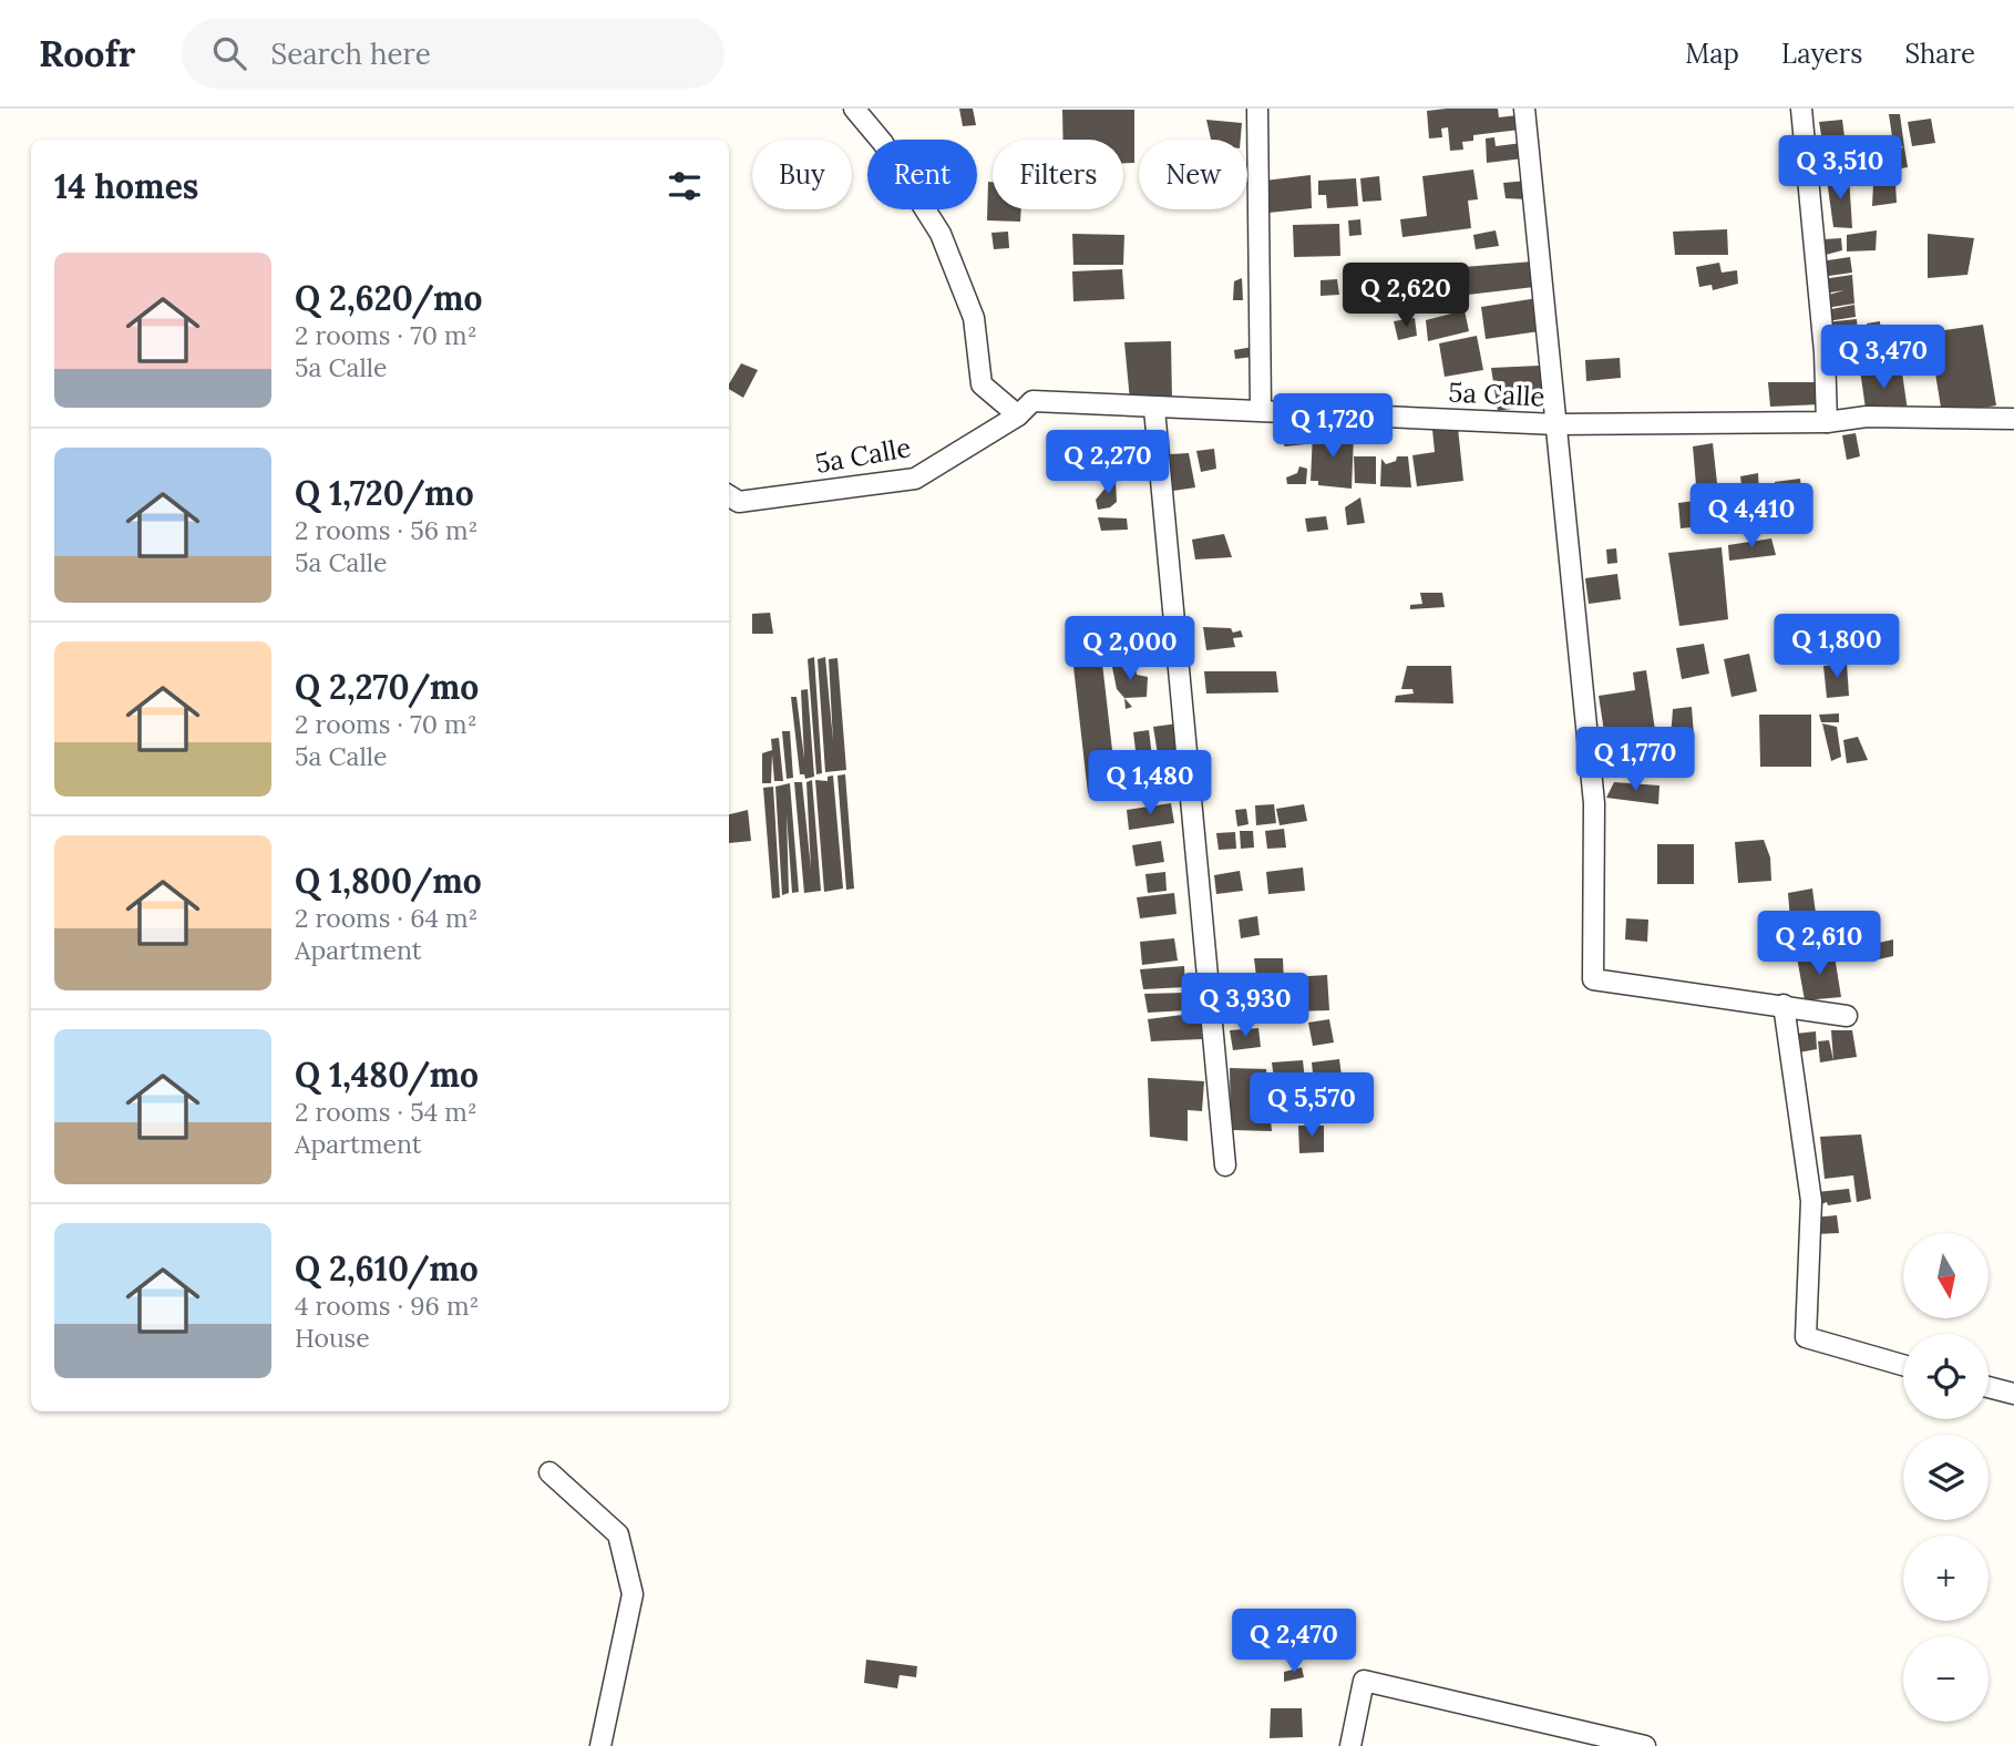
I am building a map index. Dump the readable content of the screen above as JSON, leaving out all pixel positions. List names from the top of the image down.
{
  "streets": {
    "street": ["5a Calle"]
  },
  "north": "bottom",
  "page": {
    "header": "Roofr",
    "search": "Search here",
    "nav": ["Map", "Layers", "Share"],
    "price": [
      "Q 3,510",
      "Q 2,620",
      "Q 3,470",
      "Q 1,720",
      "Q 2,270",
      "Q 4,410",
      "Q 1,800",
      "Q 2,000",
      "Q 1,770",
      "Q 1,480",
      "Q 2,610",
      "Q 3,930",
      "Q 5,570",
      "Q 2,470"
    ],
    "chip": [
      "Buy",
      "Rent",
      "Filters",
      "New"
    ],
    "heading": "14 homes",
    "list": [
      {
        "name": "Q 2,620/mo",
        "note": "2 rooms · 70 m² · 5a Calle"
      },
      {
        "name": "Q 1,720/mo",
        "note": "2 rooms · 56 m² · 5a Calle"
      },
      {
        "name": "Q 2,270/mo",
        "note": "2 rooms · 70 m² · 5a Calle"
      },
      {
        "name": "Q 1,800/mo",
        "note": "2 rooms · 64 m² · Apartment"
      },
      {
        "name": "Q 1,480/mo",
        "note": "2 rooms · 54 m² · Apartment"
      },
      {
        "name": "Q 2,610/mo",
        "note": "4 rooms · 96 m² · House"
      }
    ],
    "map_buttons": ["+", "−"]
  }
}
